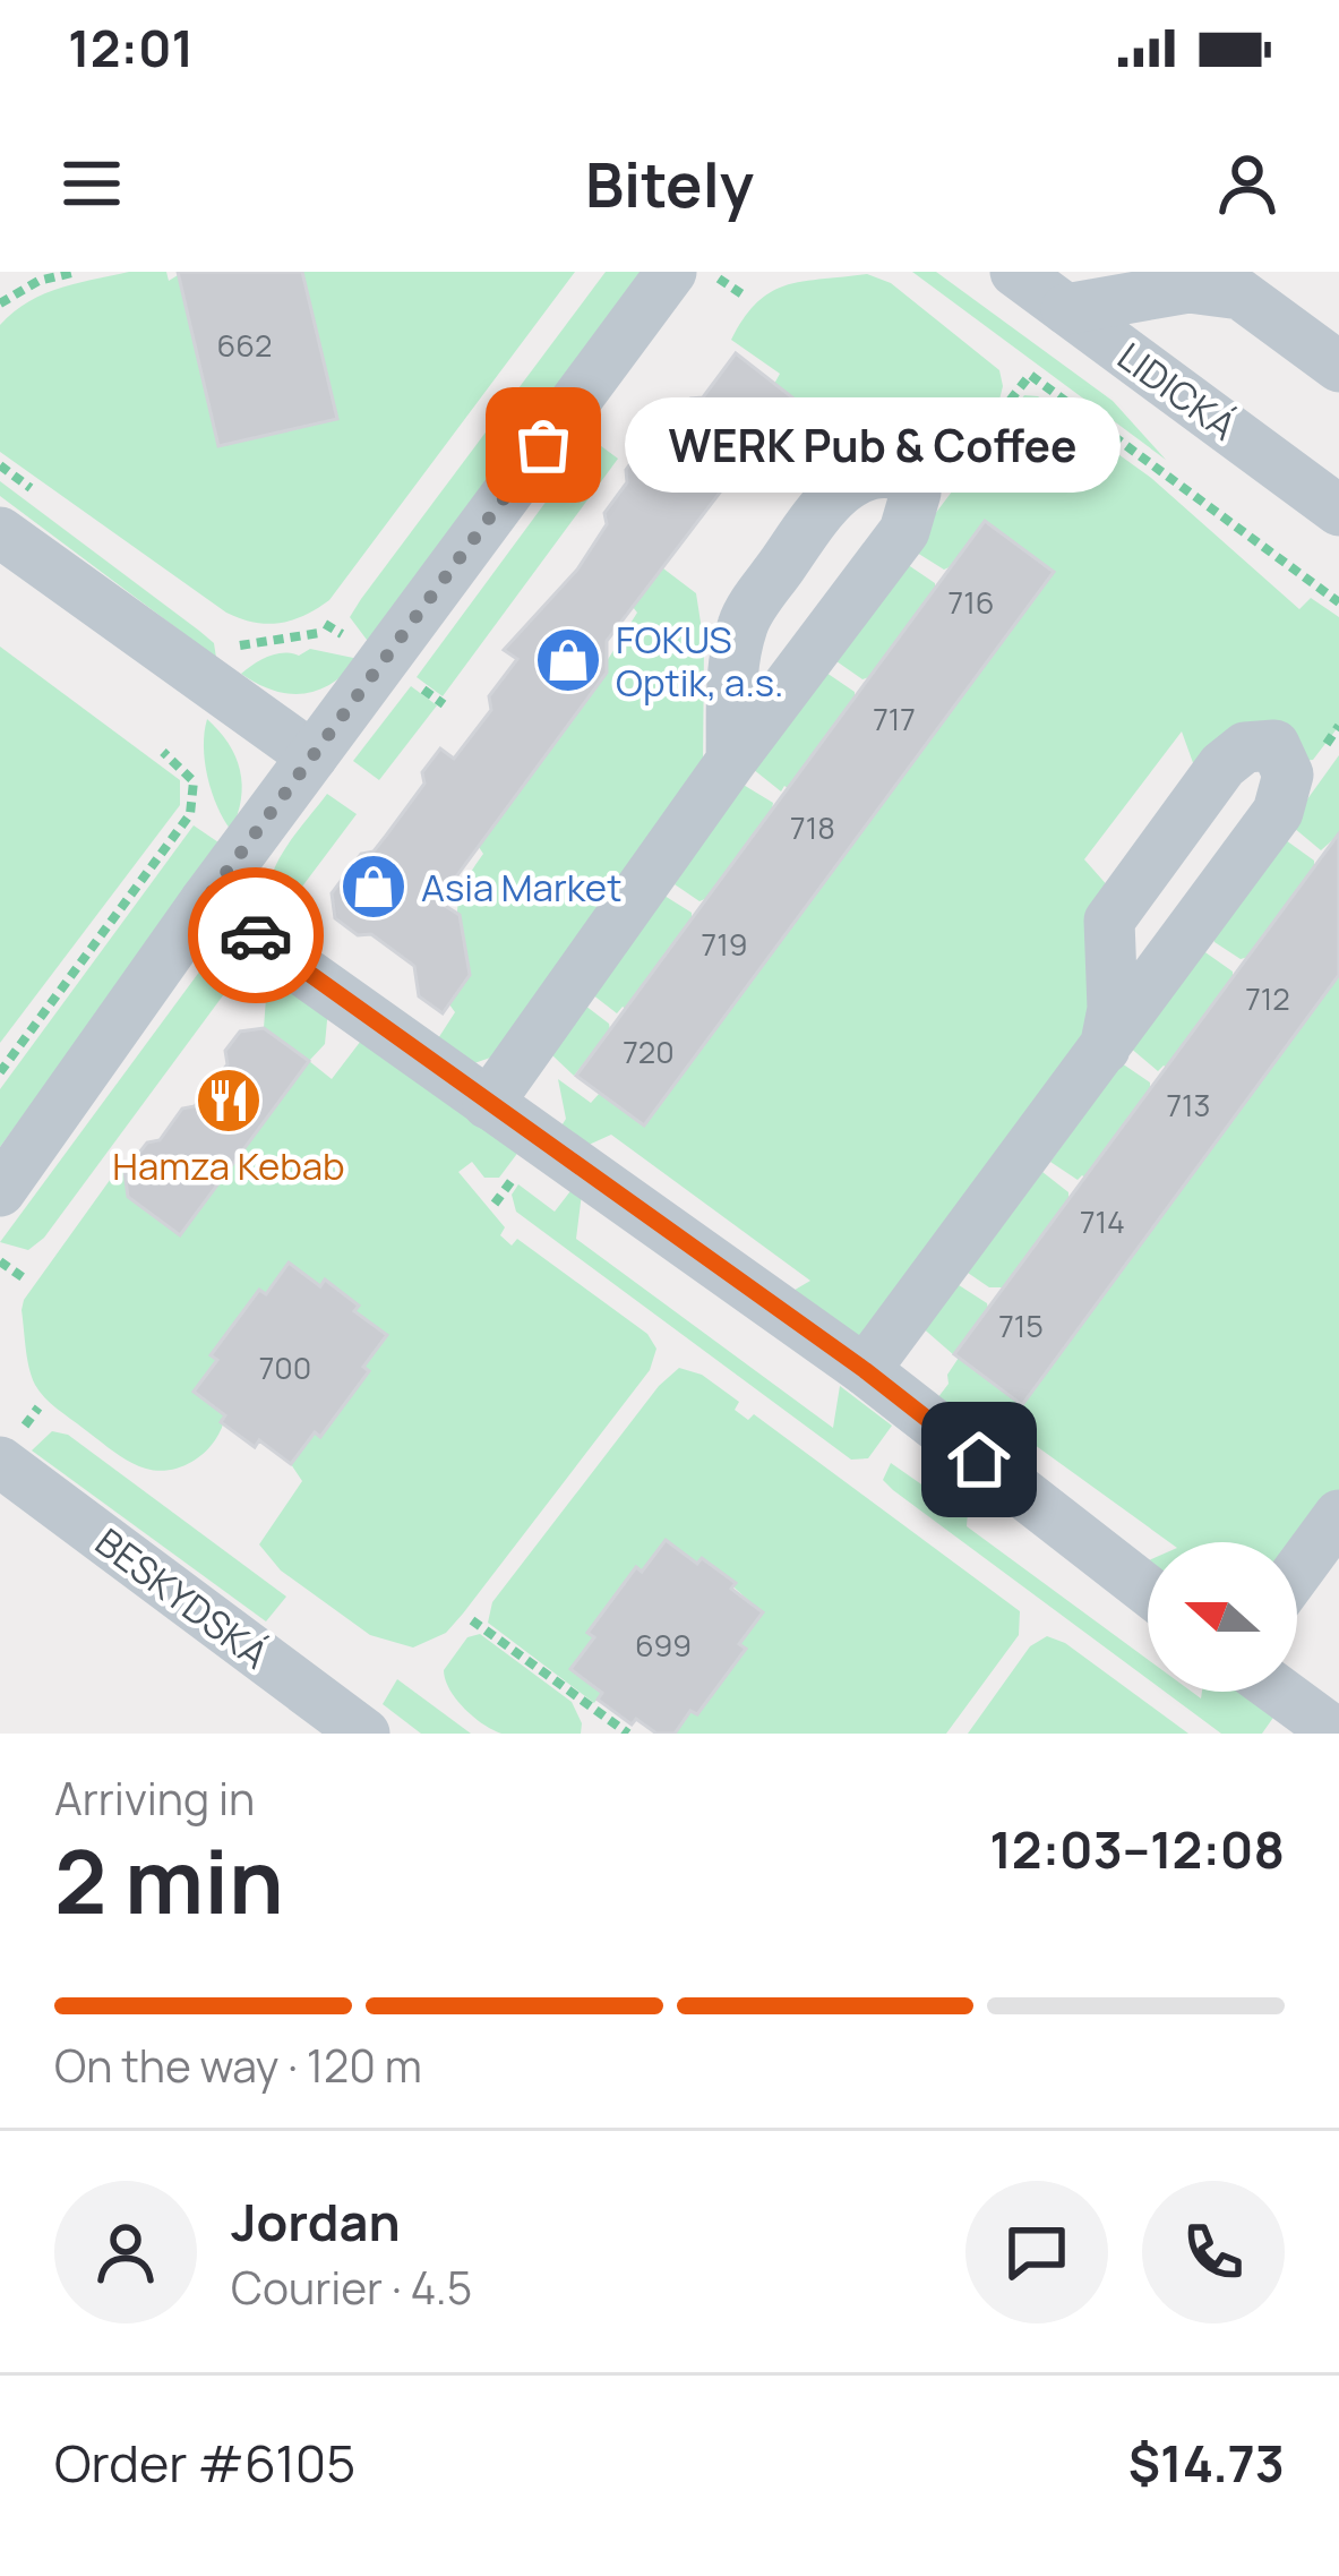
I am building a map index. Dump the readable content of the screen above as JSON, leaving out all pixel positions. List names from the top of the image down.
{
  "streets": {
    "street": ["LIDICKÁ", "BESKYDSKÁ"]
  },
  "places": {
    "other": ["WERK Pub & Coffee"],
    "shop": ["FOKUS Optik, a.s.", "Asia Market"],
    "restaurant": ["Hamza Kebab"]
  },
  "house_numbers": [
    "662",
    "716",
    "717",
    "718",
    "719",
    "712",
    "720",
    "713",
    "714",
    "715",
    "700",
    "699"
  ],
  "north": "left",
  "page": {
    "status": "12:01",
    "header": "Bitely",
    "bubble": "WERK Pub & Coffee",
    "heading": ["2 min", "Arriving in", "12:03–12:08"],
    "panel": [
      "Jordan",
      "Courier · 4.5",
      "Order #6105",
      "$14.73"
    ],
    "bar": "On the way · 120 m"
  }
}
